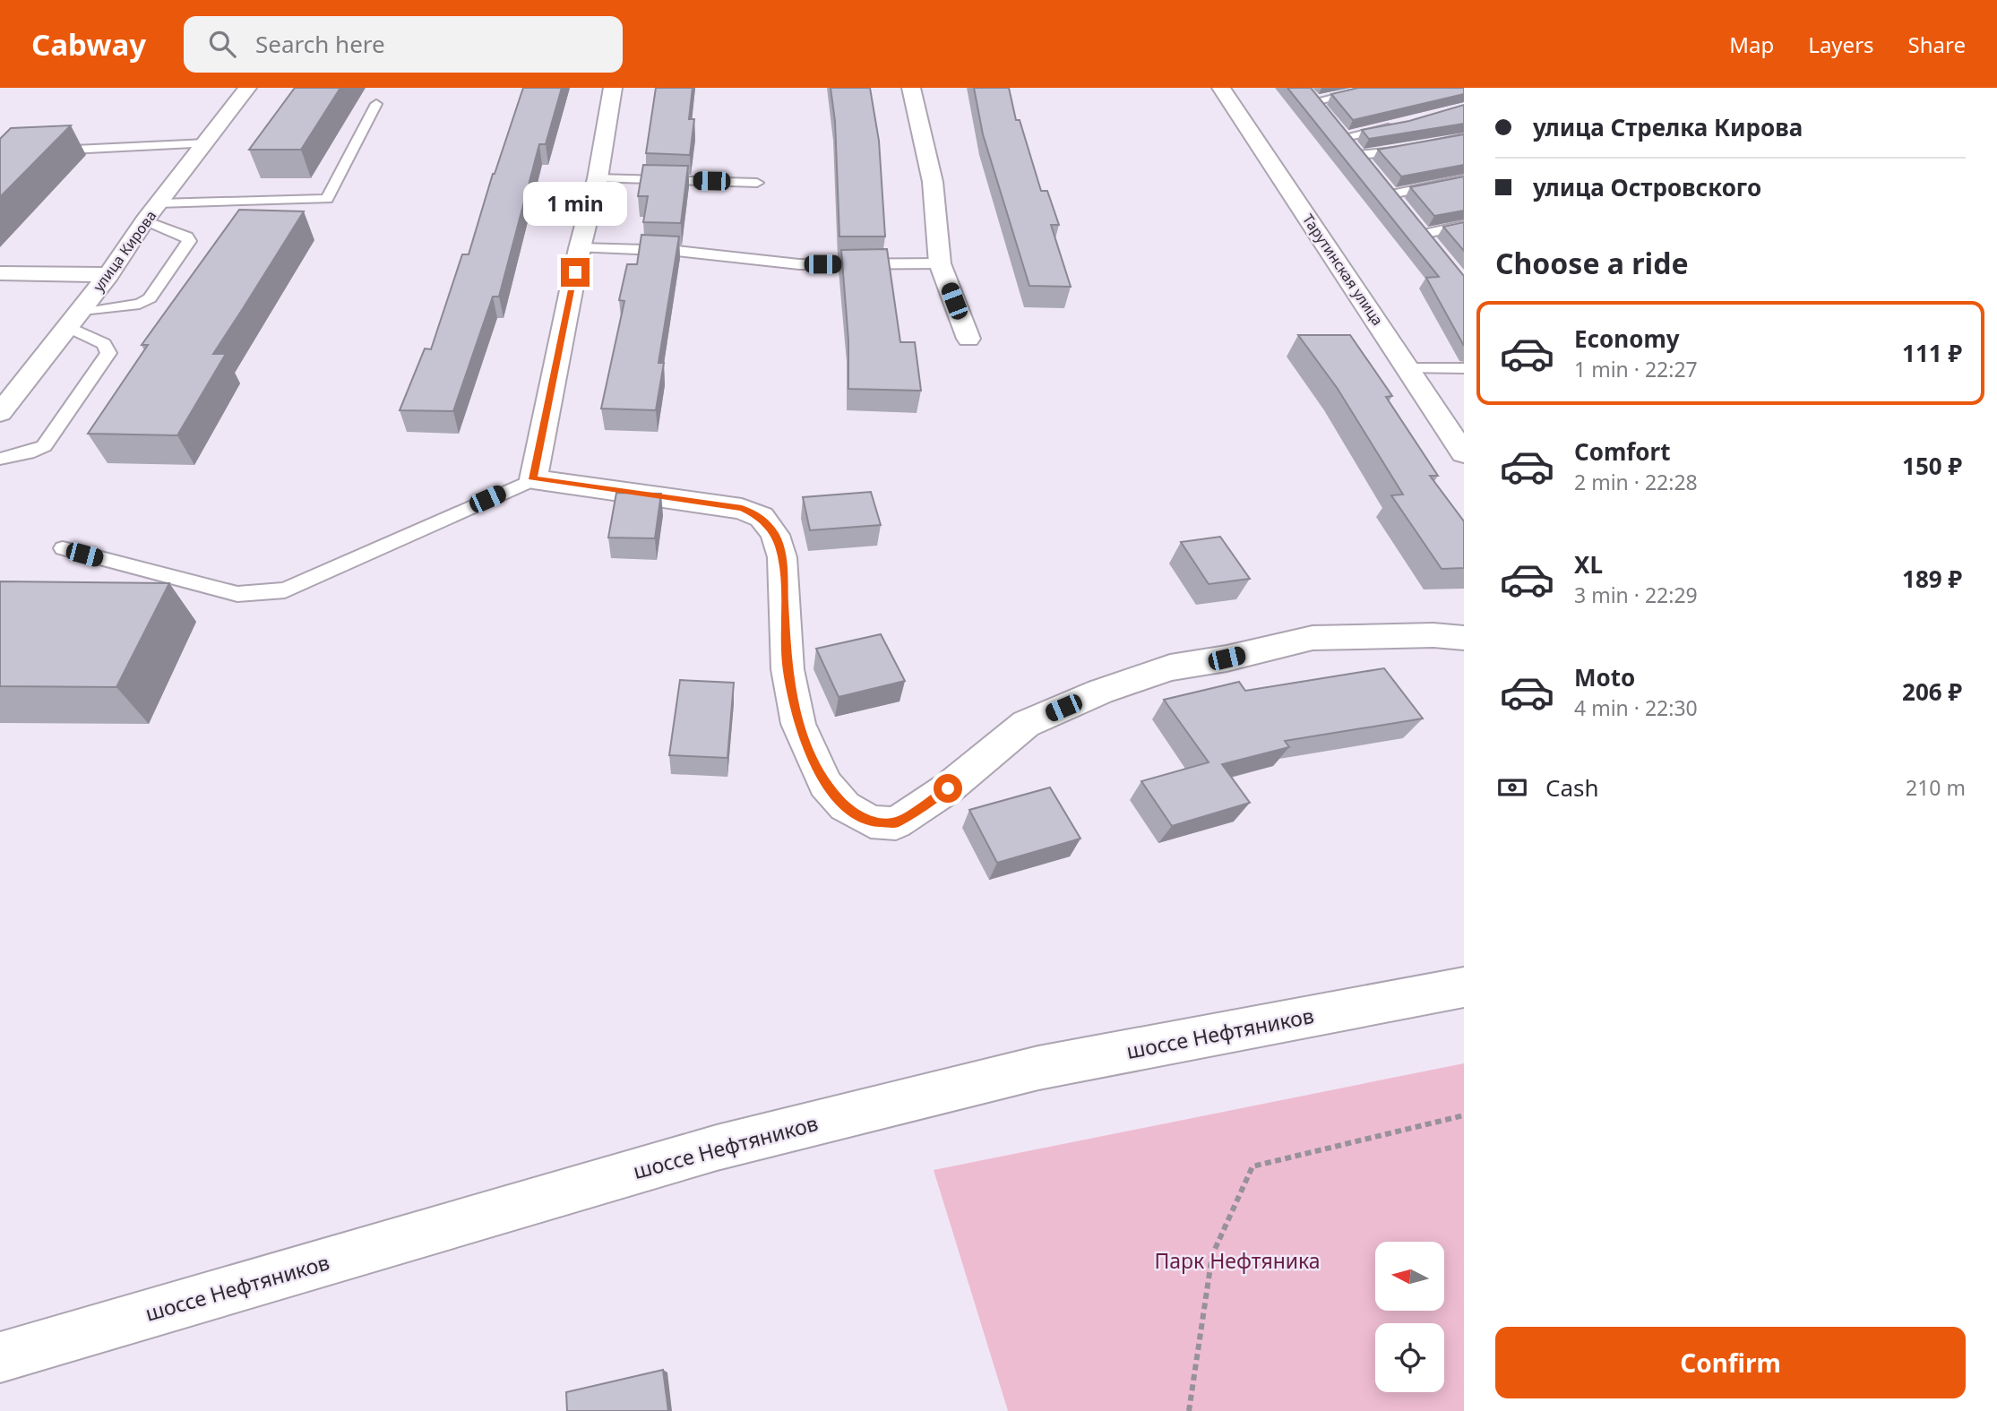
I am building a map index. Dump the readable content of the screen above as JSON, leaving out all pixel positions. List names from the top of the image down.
{
  "streets": {
    "street": ["улица Кирова", "Тарутинская улица", "шоссе Нефтяников"]
  },
  "parks": ["Парк Нефтяника"],
  "north": "left",
  "page": {
    "header": "Cabway",
    "search": "Search here",
    "nav": ["Map", "Layers", "Share"],
    "banner": ["улица Стрелка Кирова", "улица Островского"],
    "bubble": "1 min",
    "heading": "Choose a ride",
    "list": [
      {
        "name": "Economy",
        "note": "1 min · 22:27",
        "value": "111 ₽"
      },
      {
        "name": "Comfort",
        "note": "2 min · 22:28",
        "value": "150 ₽"
      },
      {
        "name": "XL",
        "note": "3 min · 22:29",
        "value": "189 ₽"
      },
      {
        "name": "Moto",
        "note": "4 min · 22:30",
        "value": "206 ₽"
      }
    ],
    "pay": ["Cash", "210 m"],
    "buttons": "Confirm"
  }
}
